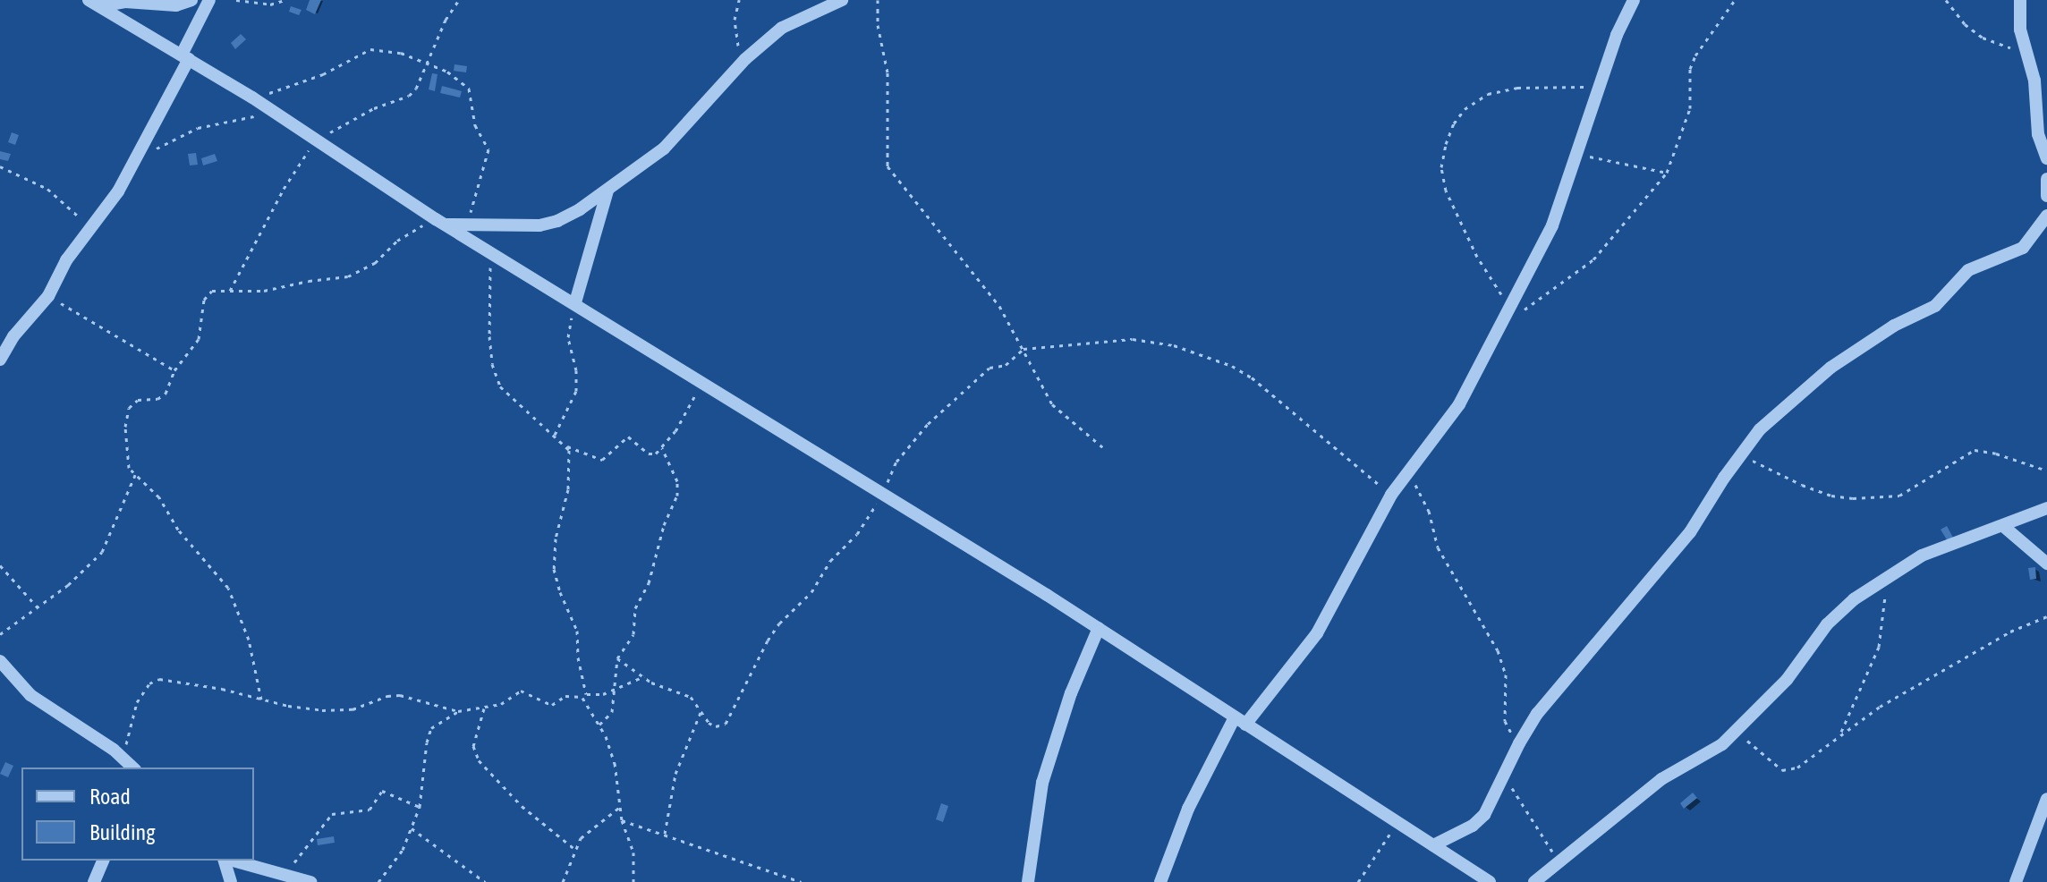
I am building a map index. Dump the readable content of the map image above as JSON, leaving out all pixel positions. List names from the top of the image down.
{
  "legend": ["Road", "Building"]
}
